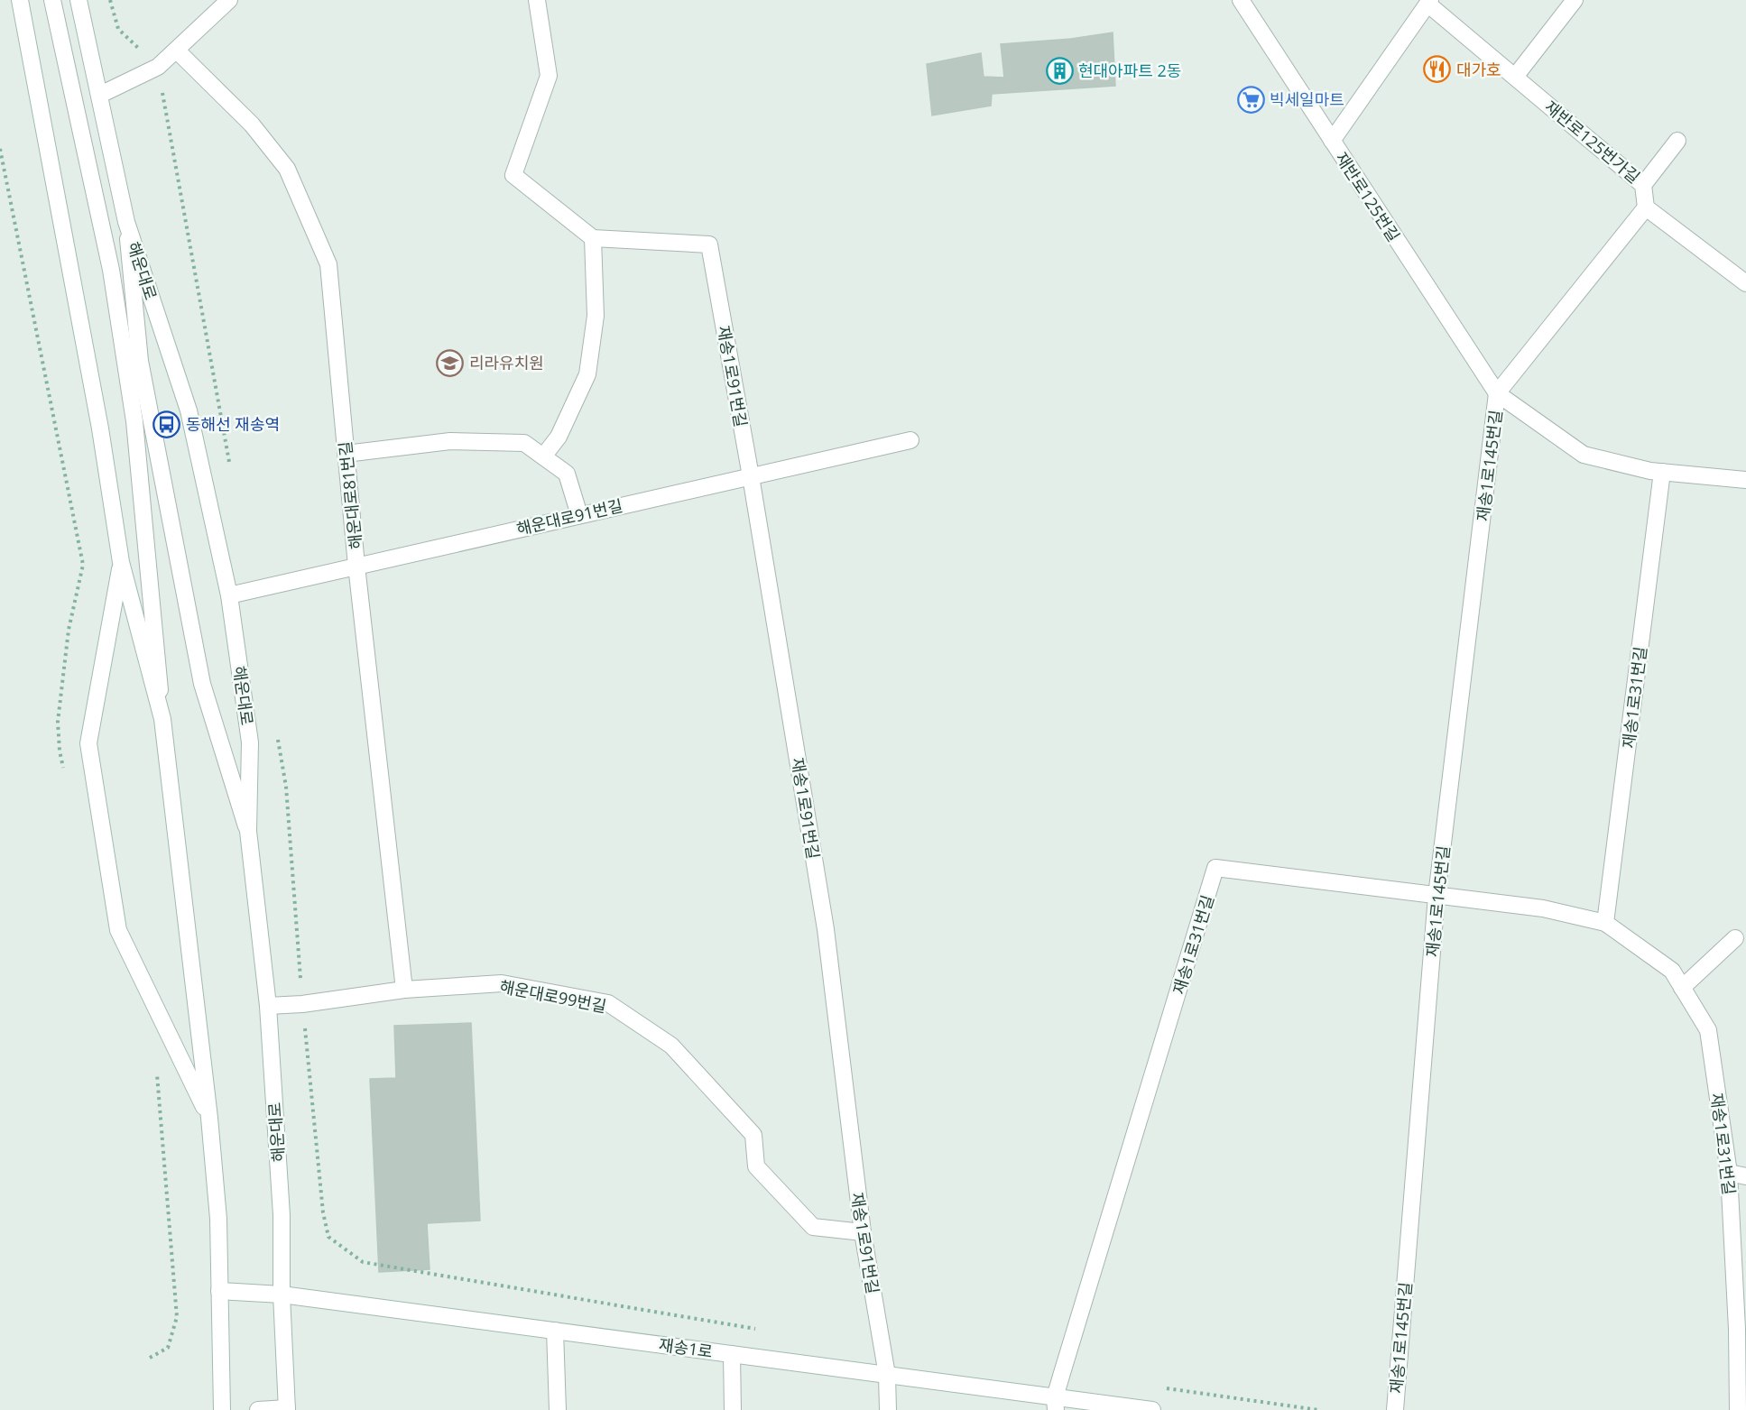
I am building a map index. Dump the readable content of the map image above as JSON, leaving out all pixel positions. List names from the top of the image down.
{
  "streets": {
    "street": [
      "재반로125번가길",
      "재반로125번길",
      "해운대로",
      "재송1로91번길",
      "재송1로145번길",
      "해운대로81번길",
      "해운대로91번길",
      "재송1로31번길",
      "해운대로99번길",
      "재송1로"
    ]
  },
  "crossings": [
    ["재반로125번가길", "재반로125번길"],
    ["재반로125번길", "재송1로145번길"],
    ["재반로125번길", "재송1로31번길"],
    ["해운대로", "해운대로91번길"],
    ["해운대로", "해운대로99번길"],
    ["해운대로", "재송1로"],
    ["재송1로91번길", "해운대로91번길"],
    ["재송1로91번길", "해운대로99번길"],
    ["재송1로91번길", "재송1로"],
    ["재송1로145번길", "재송1로31번길"],
    ["해운대로81번길", "해운대로91번길"],
    ["해운대로81번길", "해운대로99번길"],
    ["재송1로31번길", "재송1로"]
  ],
  "places": {
    "restaurant": ["대가호"],
    "building": ["현대아파트 2동"],
    "supermarket": ["빅세일마트"],
    "school or university": ["리라유치원"],
    "bus stop": ["동해선 재송역"]
  }
}
